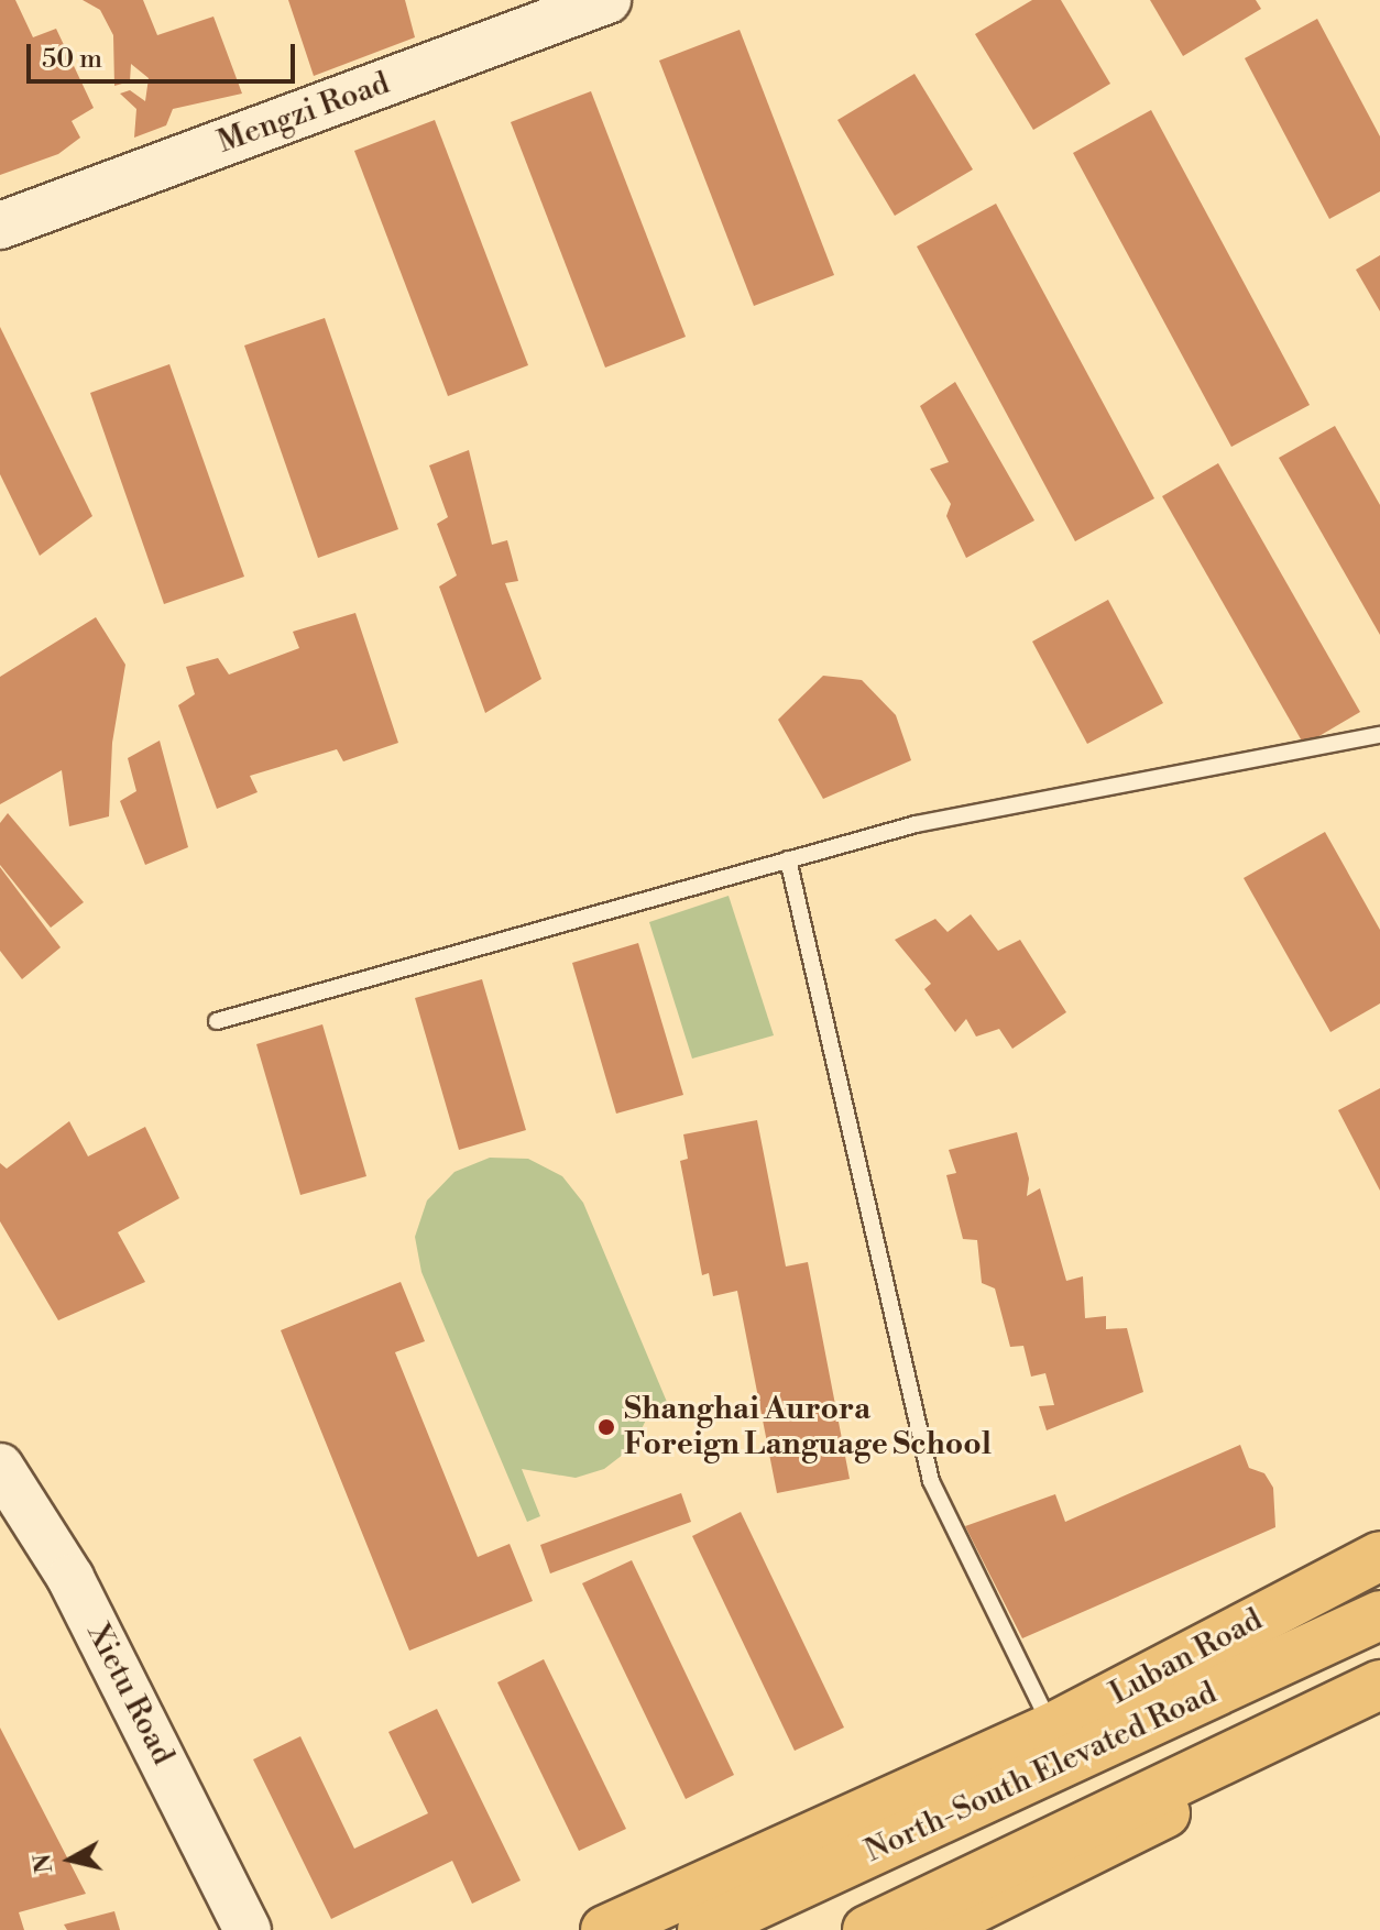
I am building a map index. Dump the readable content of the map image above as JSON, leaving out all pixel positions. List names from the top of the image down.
{
  "streets": {
    "main road": ["Luban Road", "North-South Elevated Road"],
    "street": ["Mengzi Road", "Xietu Road"]
  },
  "places": ["Shanghai Aurora Foreign Language School"],
  "scale_bar": "50 m",
  "north": "left"
}
